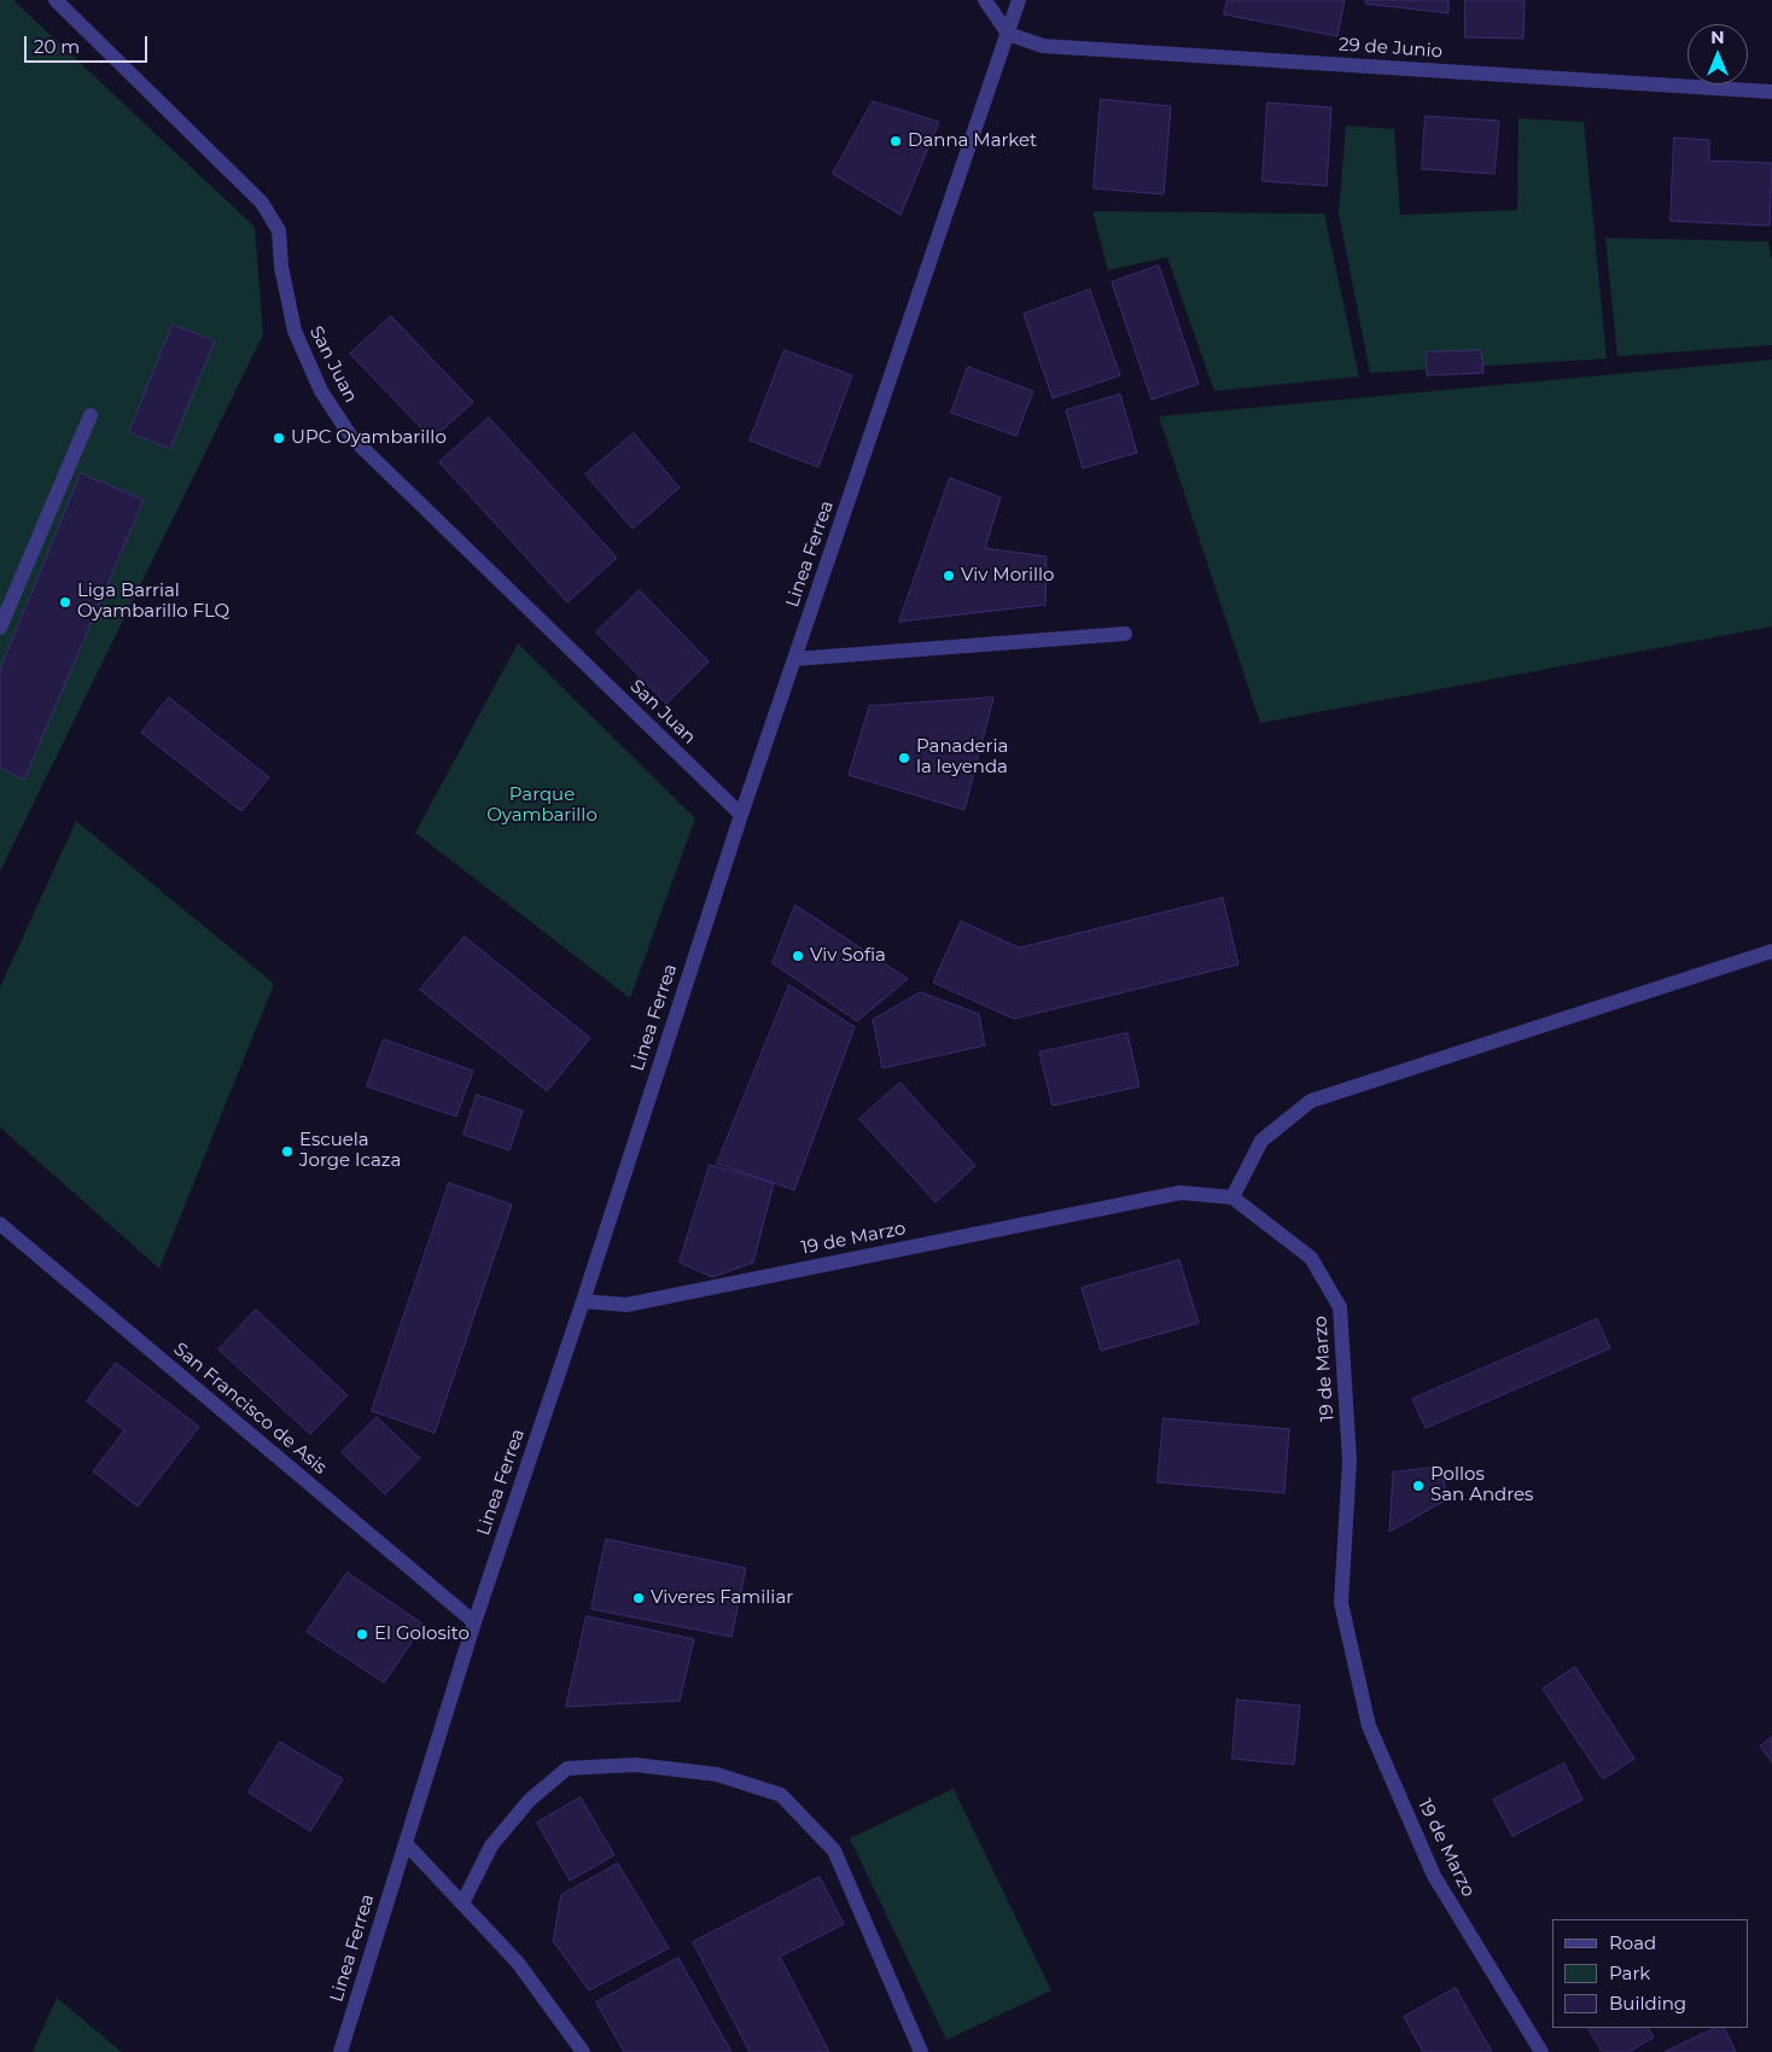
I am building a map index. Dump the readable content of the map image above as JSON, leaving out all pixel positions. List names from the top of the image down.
{
  "streets": {
    "street": [
      "29 de Junio",
      "San Juan",
      "Linea Ferrea",
      "19 de Marzo",
      "San Francisco de Asis"
    ]
  },
  "crossings": [
    ["29 de Junio", "Linea Ferrea"],
    ["San Juan", "Linea Ferrea"],
    ["Linea Ferrea", "19 de Marzo"],
    ["Linea Ferrea", "San Francisco de Asis"]
  ],
  "parks": ["Parque Oyambarillo"],
  "places": [
    "Danna Market",
    "UPC Oyambarillo",
    "Viv Morillo",
    "Liga Barrial Oyambarillo FLQ",
    "Panaderia la leyenda",
    "Viv Sofia",
    "Escuela Jorge Icaza",
    "Pollos San Andres",
    "Viveres Familiar",
    "El Golosito"
  ],
  "legend": ["Road", "Park", "Building"],
  "scale_bar": "20 m",
  "north": "top"
}
